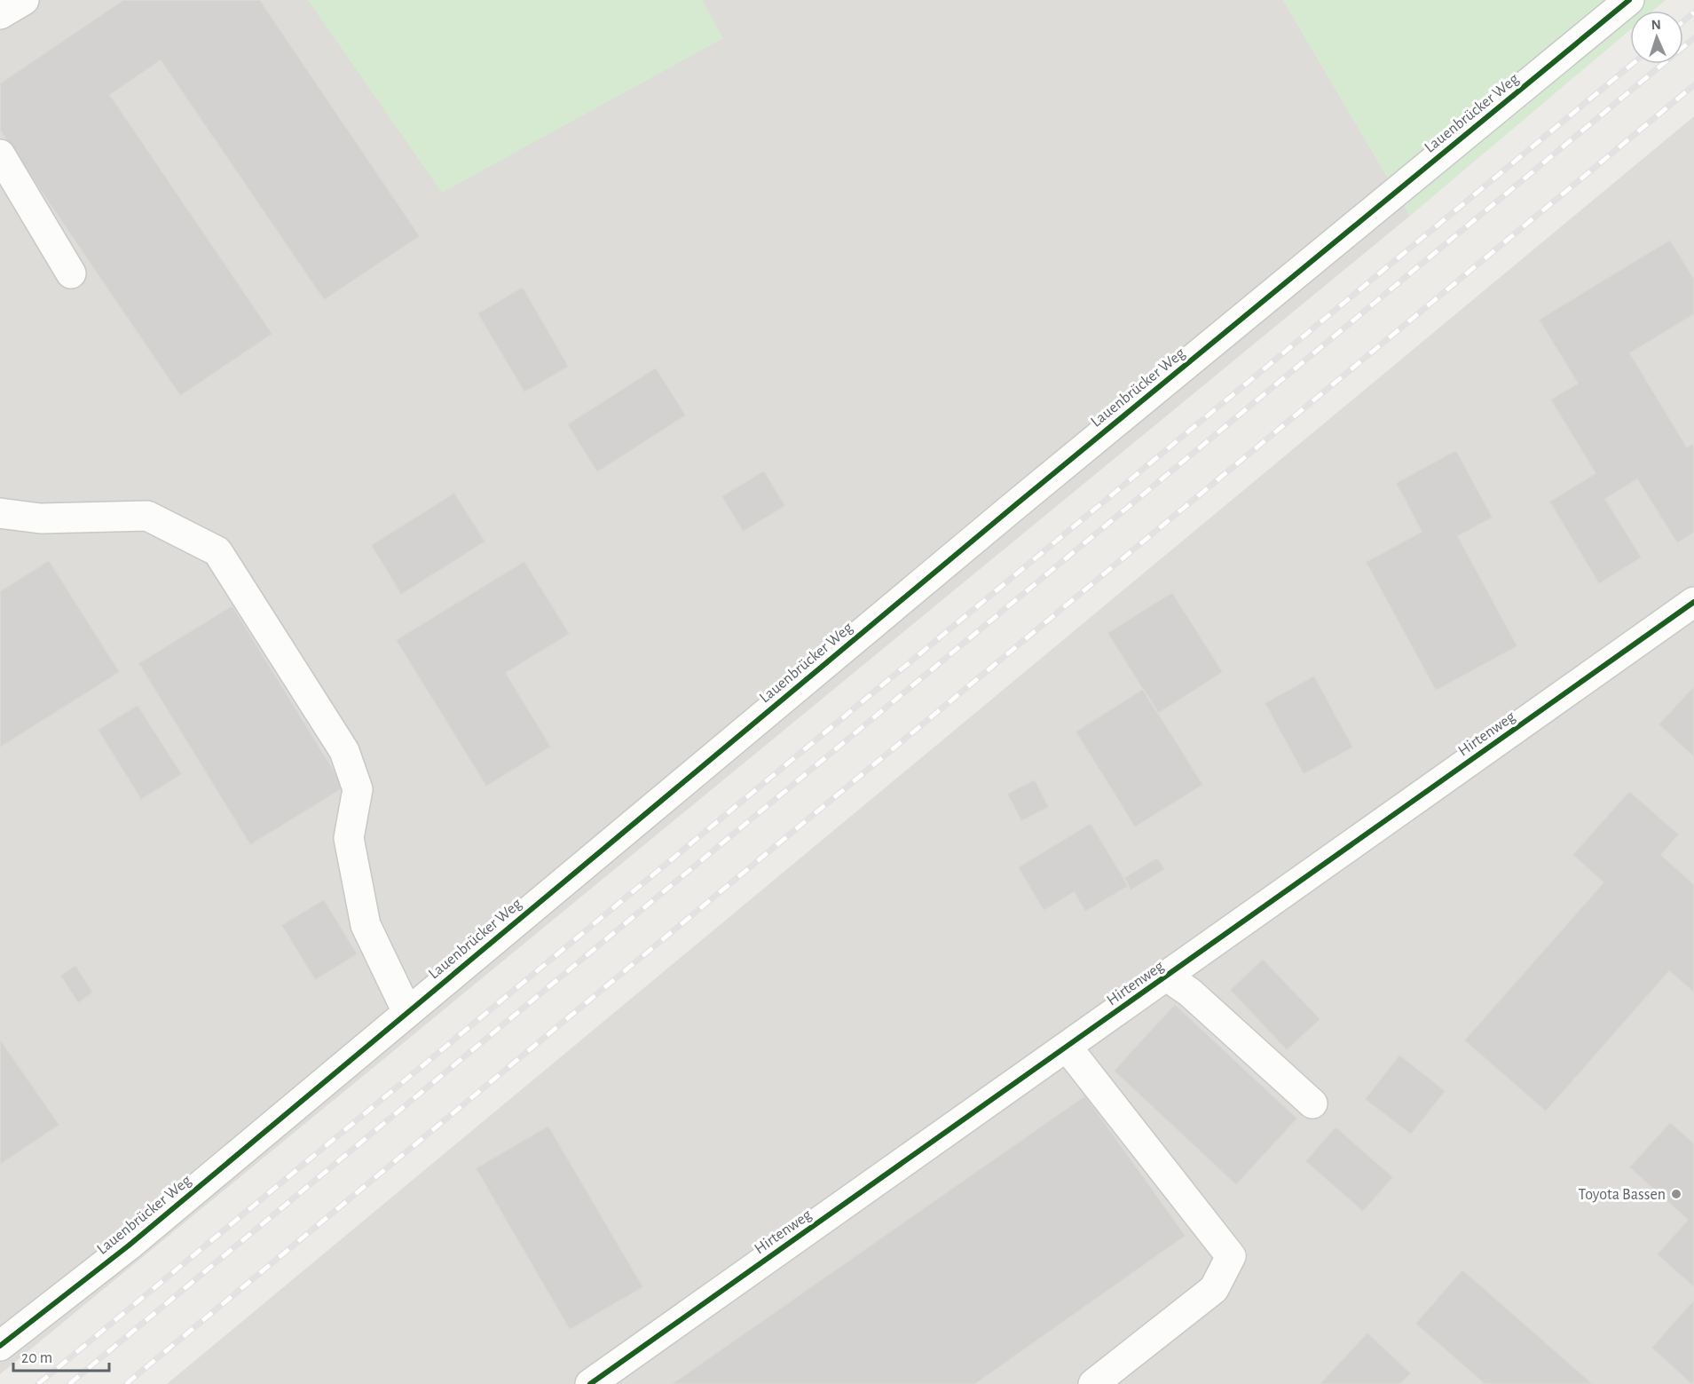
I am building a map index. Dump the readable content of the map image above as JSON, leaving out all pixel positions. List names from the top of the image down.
{
  "streets": {
    "street": ["Lauenbrücker Weg", "Hirtenweg"]
  },
  "places": ["Toyota Bassen"],
  "scale_bar": "20 m",
  "north": "top"
}
